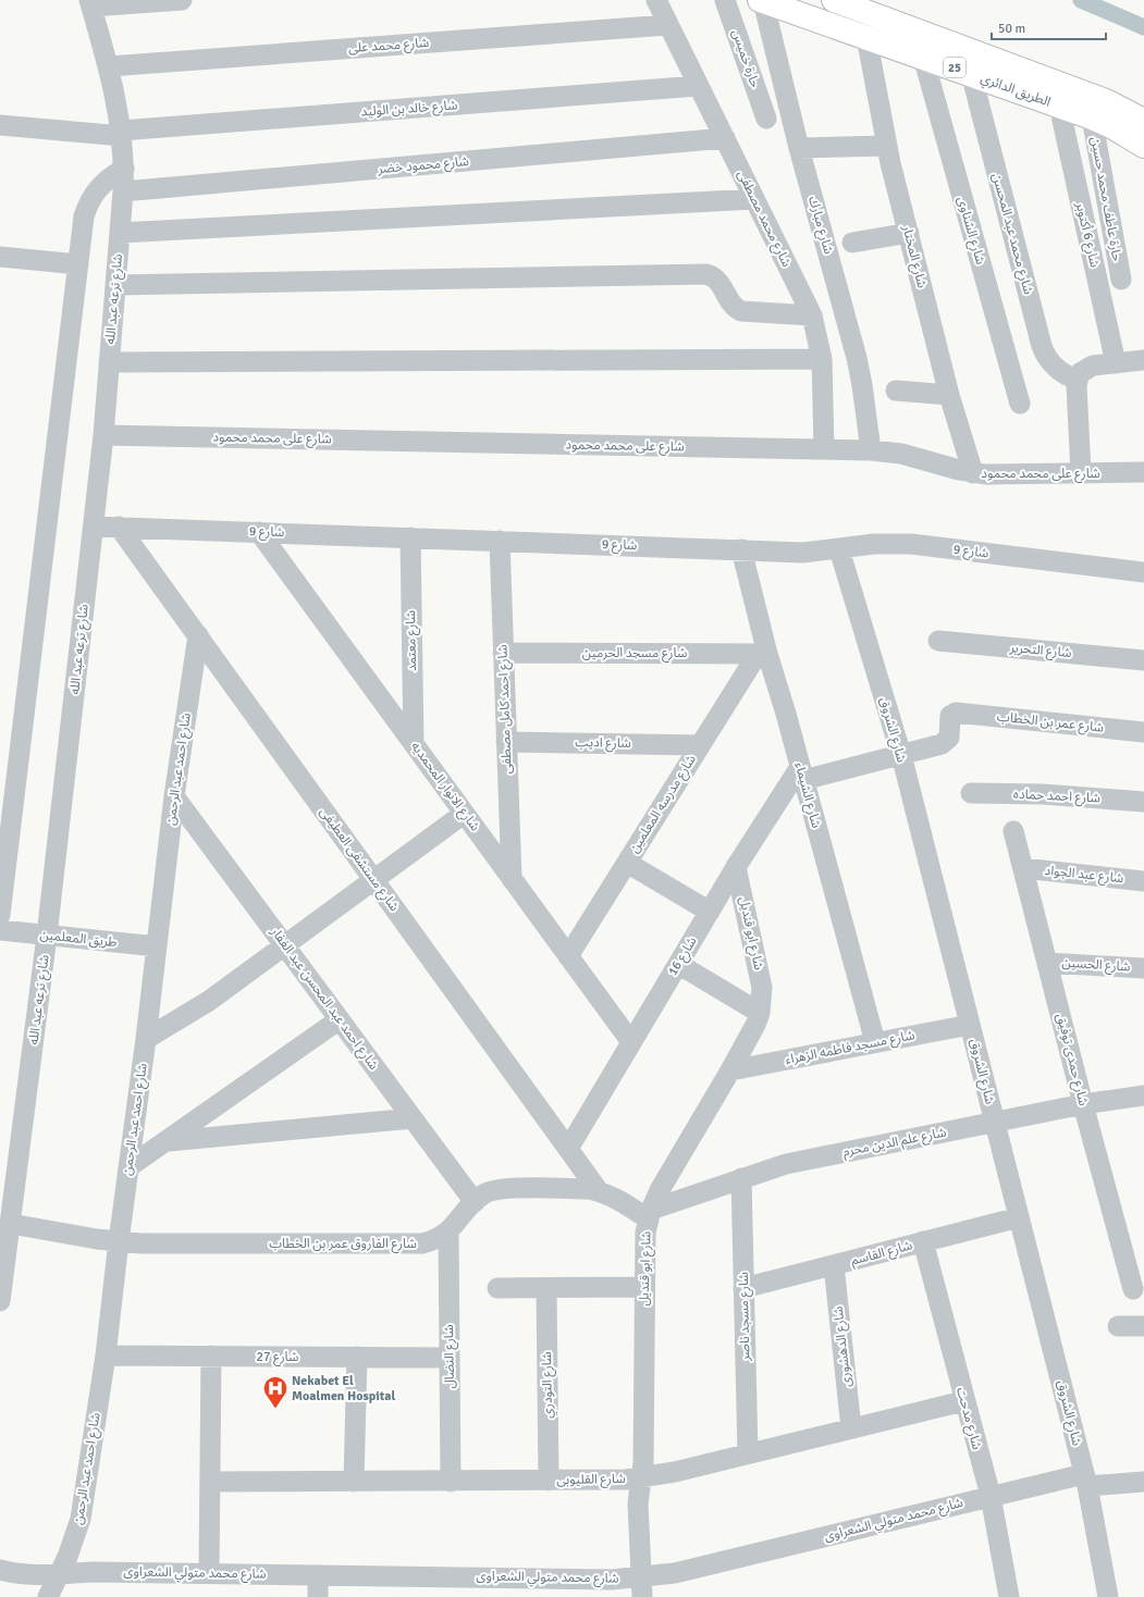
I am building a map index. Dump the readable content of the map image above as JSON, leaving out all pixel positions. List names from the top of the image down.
{
  "streets": {
    "highway": ["25", "الطريق الدائري"],
    "street": [
      "شارع محمد على",
      "حارة خميس",
      "شارع خالد بن الوليد",
      "شارع محمود خضر",
      "حارة عاطف محمد حسين",
      "شارع محمد مصطفى",
      "شارع مبارك",
      "شارع الشناوى",
      "شارع محمد عبد المحسن",
      "شارع 6 أكتوبر",
      "شارع المختار",
      "شارع ترعه عبد الله",
      "شارع على محمد محمود",
      "شارع 9",
      "شارع معتمد",
      "شارع التحرير",
      "شارع مسجد الحرمين",
      "شارع احمد كامل مصطفى",
      "شارع عمر بن الخطاب",
      "شارع الشروق",
      "شارع اديب",
      "شارع احمد عبد الرحمن",
      "شارع الانوار المحمديه",
      "شارع الشيماء",
      "شارع احمد حماده",
      "شارع مدرسه المعلمين",
      "شارع مستشفى العطيفى",
      "شارع عبد الجواد",
      "شارع ابو قنديل",
      "طريق المعلمين",
      "شارع 16",
      "شارع الحسين",
      "شارع احمد عبد المحسن عبد الغفار",
      "شارع مسجد فاطمه الزهراء",
      "شارع حمدى توفيق",
      "شارع علم الدين محرم",
      "شارع الفاروق عمر بن الخطاب",
      "شارع القاسم",
      "شارع مسجد ناصر",
      "شارع الدهشورى",
      "شارع 27",
      "شارع النضال",
      "شارع التودري",
      "شارع مدحت",
      "شارع القليوبى",
      "شارع محمد متولي الشعراوى"
    ]
  },
  "crossings": [
    ["شارع محمد على", "شارع محمد مصطفى"],
    ["شارع محمد على", "شارع ترعه عبد الله"],
    ["الطريق الدائري", "حارة عاطف محمد حسين"],
    ["الطريق الدائري", "شارع مبارك"],
    ["الطريق الدائري", "شارع الشناوى"],
    ["الطريق الدائري", "شارع محمد عبد المحسن"],
    ["الطريق الدائري", "شارع 6 أكتوبر"],
    ["الطريق الدائري", "شارع المختار"],
    ["شارع خالد بن الوليد", "شارع محمد مصطفى"],
    ["شارع خالد بن الوليد", "شارع ترعه عبد الله"],
    ["شارع محمود خضر", "شارع محمد مصطفى"],
    ["شارع محمود خضر", "شارع ترعه عبد الله"],
    ["شارع محمد مصطفى", "شارع على محمد محمود"],
    ["شارع مبارك", "شارع على محمد محمود"],
    ["شارع المختار", "شارع على محمد محمود"],
    ["شارع ترعه عبد الله", "شارع على محمد محمود"],
    ["شارع ترعه عبد الله", "شارع 9"],
    ["شارع ترعه عبد الله", "طريق المعلمين"],
    ["شارع ترعه عبد الله", "شارع الفاروق عمر بن الخطاب"],
    ["شارع 9", "شارع معتمد"],
    ["شارع 9", "شارع احمد كامل مصطفى"],
    ["شارع 9", "شارع الشروق"],
    ["شارع 9", "شارع الانوار المحمديه"],
    ["شارع 9", "شارع الشيماء"],
    ["شارع 9", "شارع مستشفى العطيفى"],
    ["شارع معتمد", "شارع الانوار المحمديه"],
    ["شارع مسجد الحرمين", "شارع احمد كامل مصطفى"],
    ["شارع مسجد الحرمين", "شارع الشيماء"],
    ["شارع مسجد الحرمين", "شارع مدرسه المعلمين"],
    ["شارع احمد كامل مصطفى", "شارع اديب"],
    ["شارع احمد كامل مصطفى", "شارع الانوار المحمديه"],
    ["شارع عمر بن الخطاب", "شارع الشروق"],
    ["شارع الشروق", "شارع مسجد فاطمه الزهراء"],
    ["شارع الشروق", "شارع علم الدين محرم"],
    ["شارع الشروق", "شارع القاسم"],
    ["شارع الشروق", "شارع محمد متولي الشعراوى"],
    ["شارع اديب", "شارع مدرسه المعلمين"],
    ["شارع احمد عبد الرحمن", "شارع مستشفى العطيفى"],
    ["شارع احمد عبد الرحمن", "طريق المعلمين"],
    ["شارع احمد عبد الرحمن", "شارع احمد عبد المحسن عبد الغفار"],
    ["شارع احمد عبد الرحمن", "شارع الفاروق عمر بن الخطاب"],
    ["شارع احمد عبد الرحمن", "شارع 27"],
    ["شارع احمد عبد الرحمن", "شارع محمد متولي الشعراوى"],
    ["شارع الانوار المحمديه", "شارع مدرسه المعلمين"],
    ["شارع الانوار المحمديه", "شارع 16"],
    ["شارع الشيماء", "شارع مدرسه المعلمين"],
    ["شارع الشيماء", "شارع 16"],
    ["شارع الشيماء", "شارع مسجد فاطمه الزهراء"],
    ["شارع مستشفى العطيفى", "شارع 16"],
    ["شارع مستشفى العطيفى", "شارع الفاروق عمر بن الخطاب"],
    ["شارع عبد الجواد", "شارع حمدى توفيق"],
    ["شارع ابو قنديل", "شارع 16"],
    ["شارع ابو قنديل", "شارع مسجد فاطمه الزهراء"],
    ["شارع ابو قنديل", "شارع علم الدين محرم"],
    ["شارع ابو قنديل", "شارع الفاروق عمر بن الخطاب"],
    ["شارع ابو قنديل", "شارع القليوبى"],
    ["شارع ابو قنديل", "شارع محمد متولي الشعراوى"],
    ["شارع الحسين", "شارع حمدى توفيق"],
    ["شارع احمد عبد المحسن عبد الغفار", "شارع الفاروق عمر بن الخطاب"],
    ["شارع حمدى توفيق", "شارع علم الدين محرم"],
    ["شارع علم الدين محرم", "شارع الفاروق عمر بن الخطاب"],
    ["شارع علم الدين محرم", "شارع مسجد ناصر"],
    ["شارع الفاروق عمر بن الخطاب", "شارع النضال"],
    ["شارع القاسم", "شارع مسجد ناصر"],
    ["شارع القاسم", "شارع الدهشورى"],
    ["شارع القاسم", "شارع مدحت"],
    ["شارع مسجد ناصر", "شارع القليوبى"],
    ["شارع الدهشورى", "شارع القليوبى"],
    ["شارع 27", "شارع النضال"],
    ["شارع النضال", "شارع القليوبى"],
    ["شارع التودري", "شارع القليوبى"],
    ["شارع مدحت", "شارع القليوبى"],
    ["شارع مدحت", "شارع محمد متولي الشعراوى"]
  ],
  "places": {
    "hospital": ["Nekabet El Moalmen Hospital"]
  },
  "scale_bar": "50 m"
}
